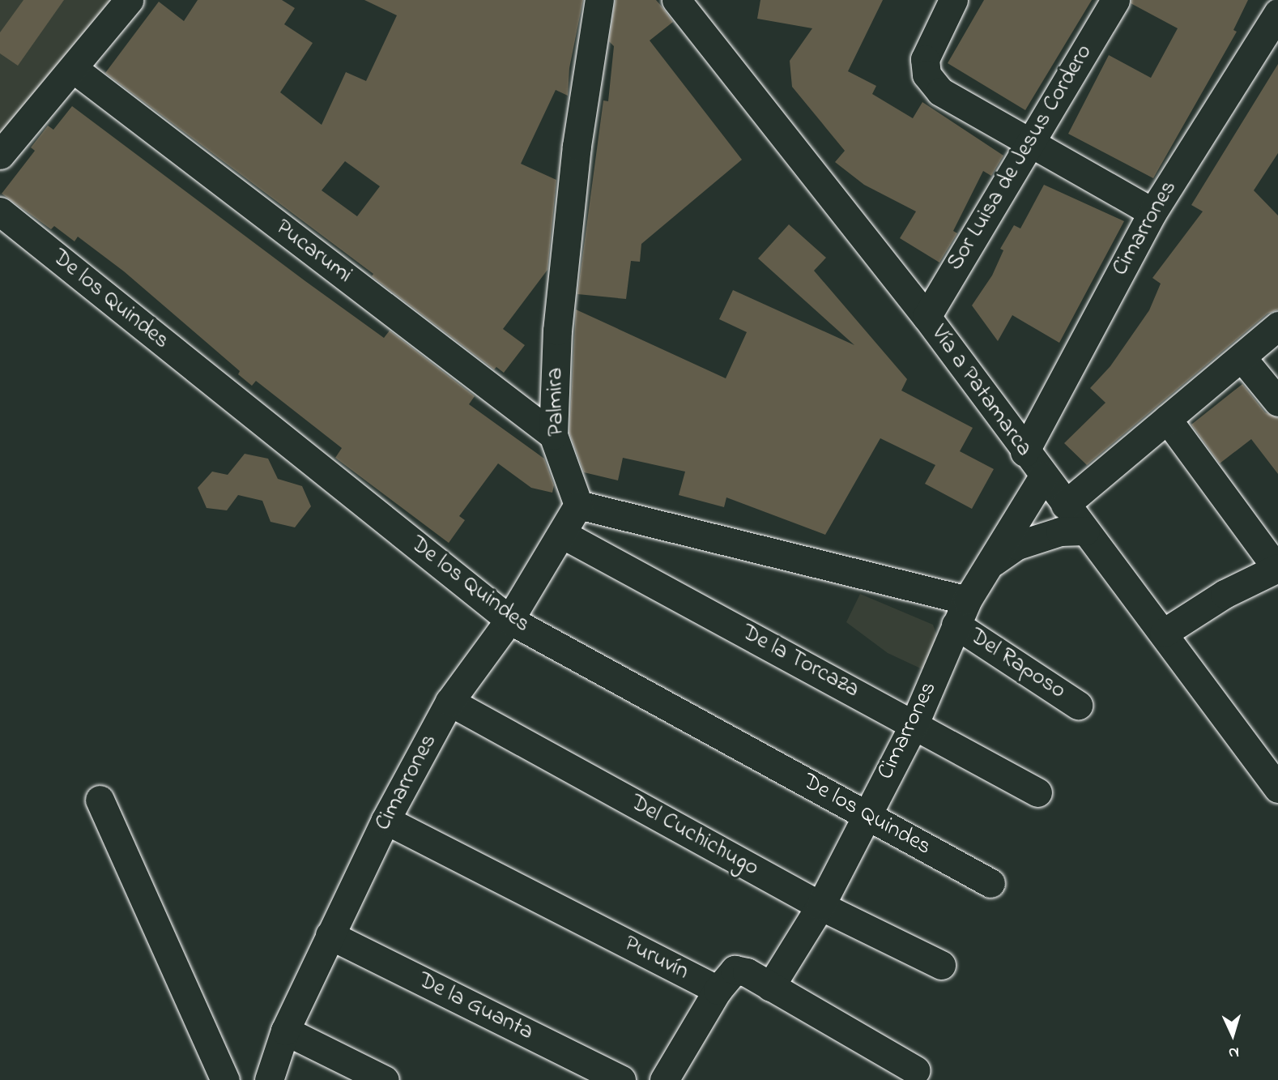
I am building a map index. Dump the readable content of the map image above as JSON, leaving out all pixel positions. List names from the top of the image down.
{
  "streets": {
    "street": [
      "Sor Luisa de Jesus Cordero",
      "Cimarrones",
      "Pucarumi",
      "De los Quindes",
      "Vía a Patamarca",
      "Palmira",
      "De la Torcaza",
      "Del Raposo",
      "Del Cuchichugo",
      "Puruvín",
      "De la Guanta"
    ]
  },
  "crossings": [
    ["Sor Luisa de Jesus Cordero", "Vía a Patamarca"],
    ["Cimarrones", "De los Quindes"],
    ["Cimarrones", "Vía a Patamarca"],
    ["Cimarrones", "Palmira"],
    ["Cimarrones", "De la Torcaza"],
    ["Cimarrones", "Del Raposo"],
    ["Cimarrones", "Del Cuchichugo"],
    ["Cimarrones", "Puruvín"],
    ["Cimarrones", "De la Guanta"],
    ["Pucarumi", "Palmira"]
  ],
  "north": "bottom"
}
